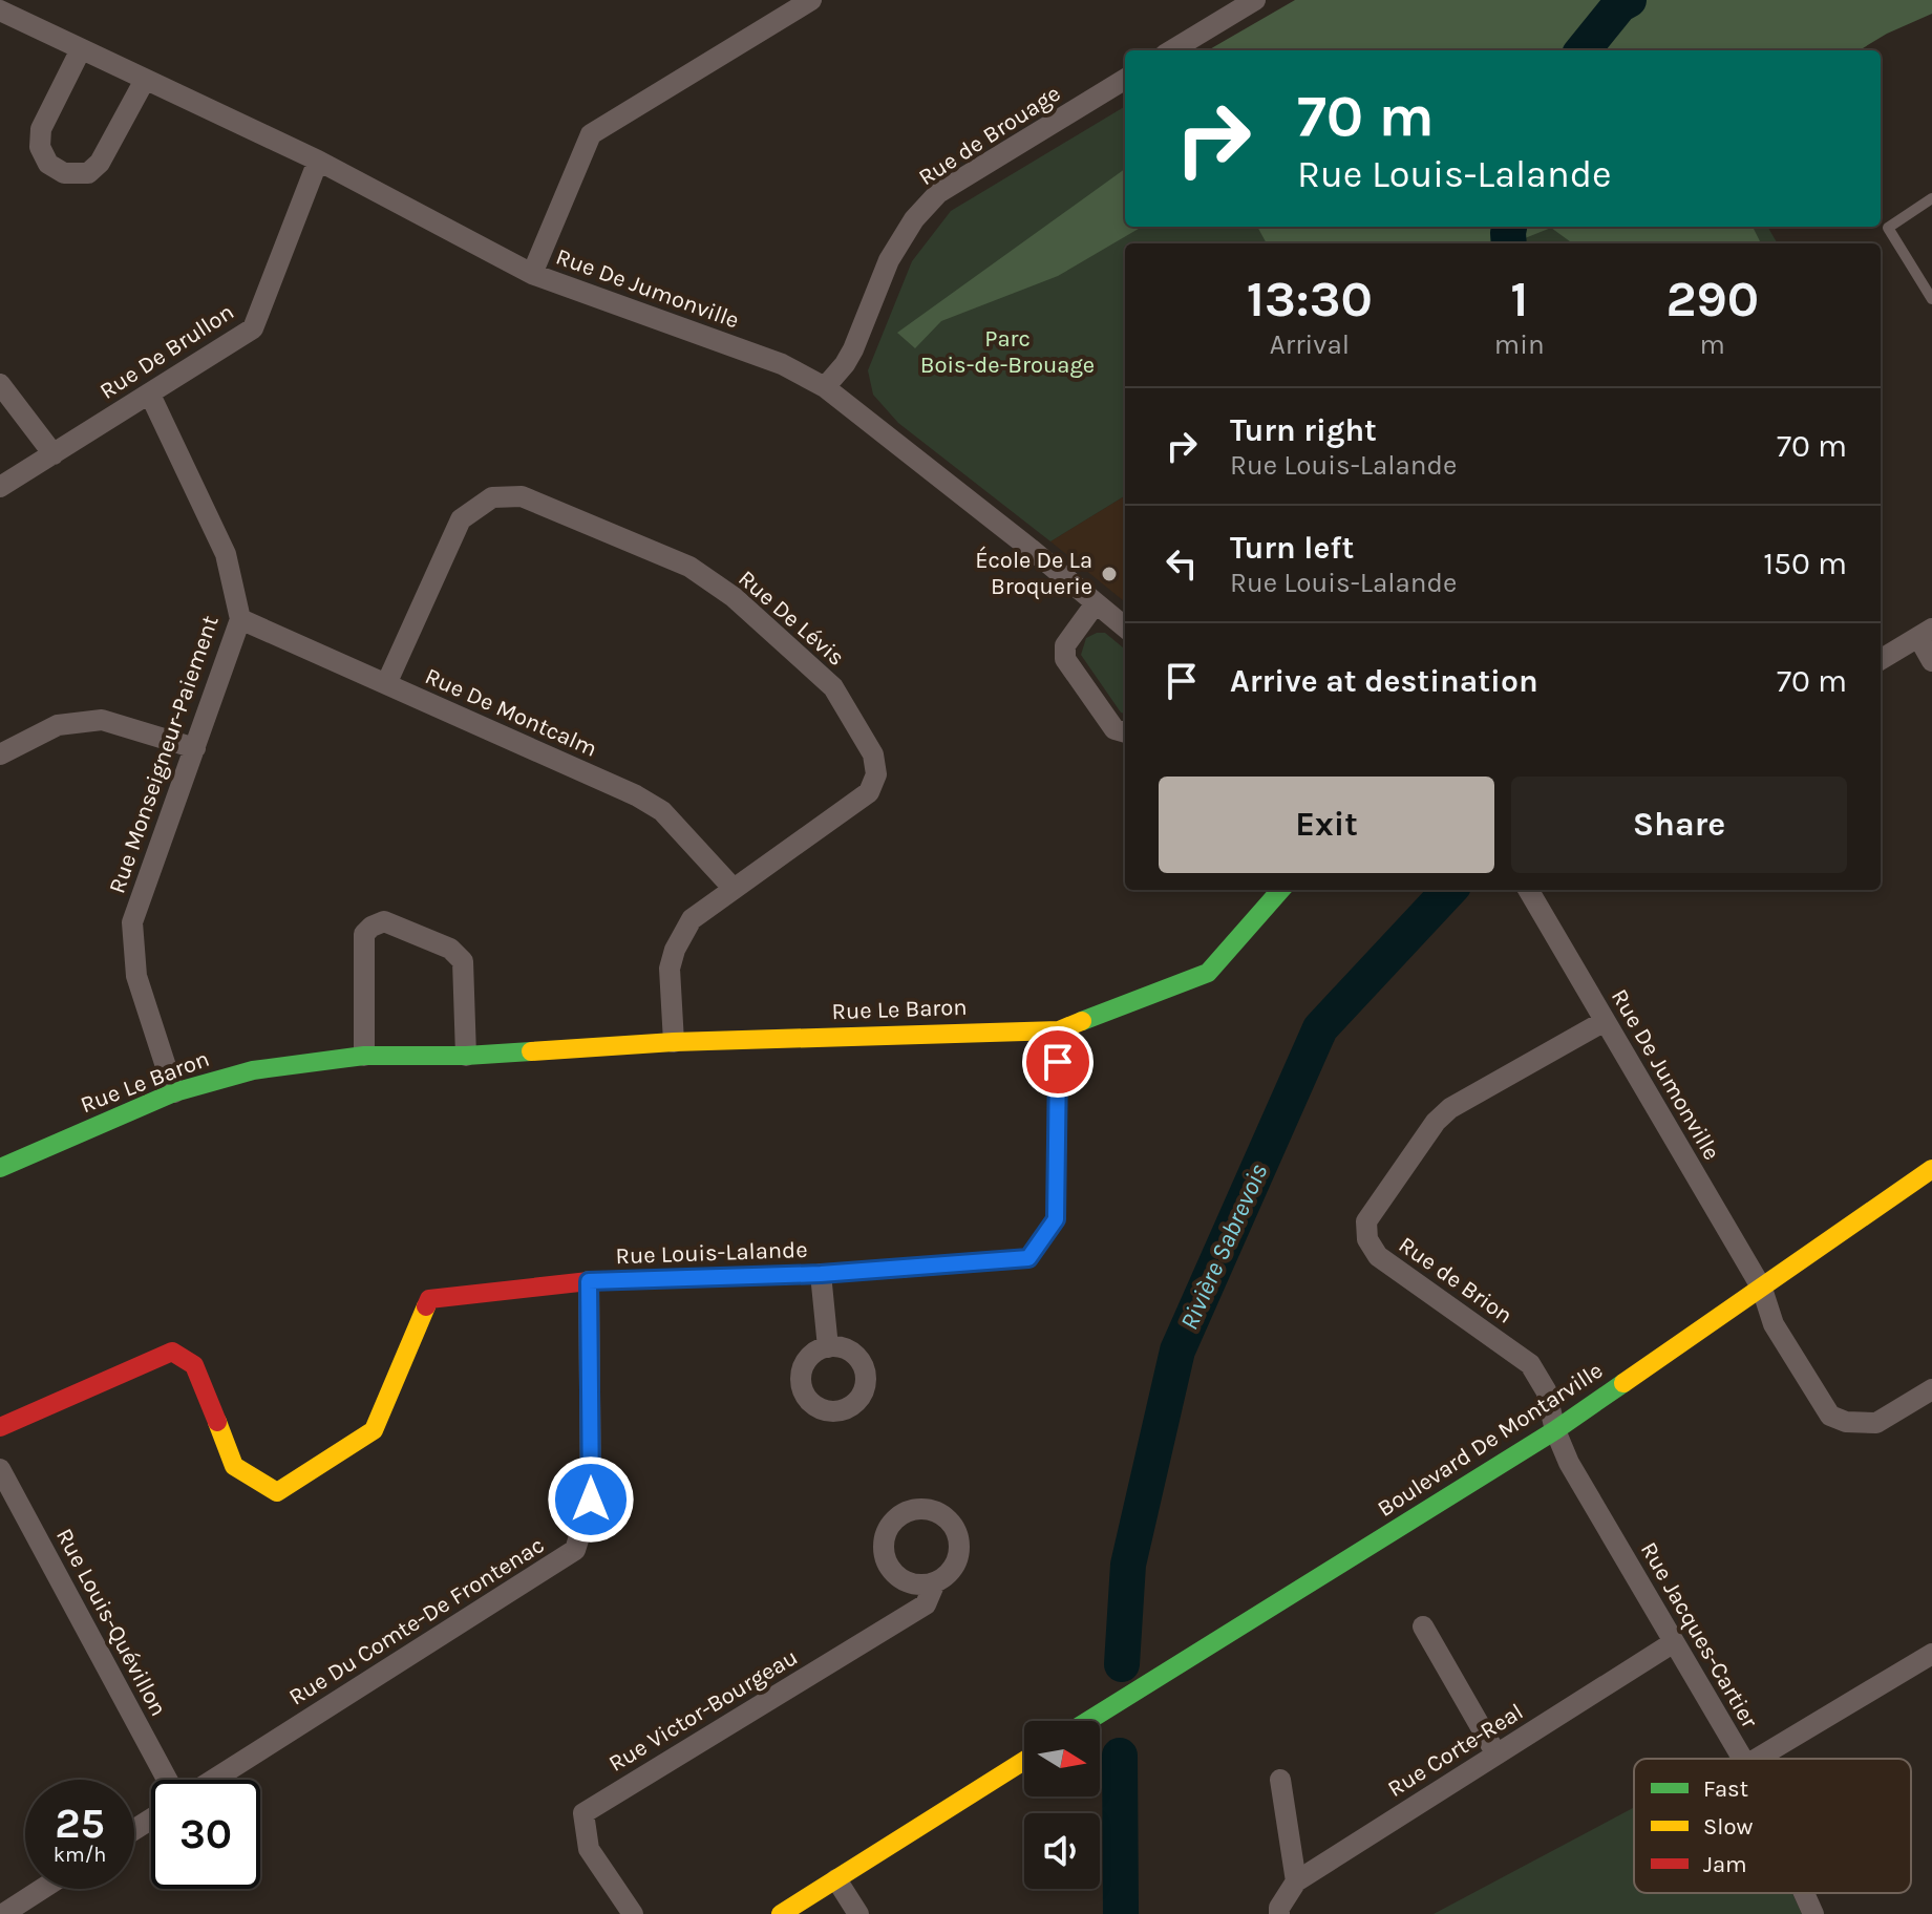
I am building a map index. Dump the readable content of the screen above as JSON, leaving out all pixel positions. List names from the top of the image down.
{
  "streets": {
    "street": [
      "Rue de Brouage",
      "Rue De Jumonville",
      "Rue De Brullon",
      "Rue De Lévis",
      "Rue De Montcalm",
      "Rue Monseigneur-Paiement",
      "Rue Le Baron",
      "Rue Louis-Lalande",
      "Rue de Brion",
      "Boulevard De Montarville",
      "Rue Du Comte-De Frontenac",
      "Rue Louis-Quévillon",
      "Rue Jacques-Cartier",
      "Rue Victor-Bourgeau",
      "Rue Corte-Real"
    ]
  },
  "crossings": [
    ["Rue de Brouage", "Rue De Jumonville"],
    ["Rue De Jumonville", "Rue De Brullon"],
    ["Rue De Jumonville", "Rue de Brion"],
    ["Rue De Jumonville", "Boulevard De Montarville"],
    ["Rue De Brullon", "Rue Monseigneur-Paiement"],
    ["Rue De Lévis", "Rue De Montcalm"],
    ["Rue De Lévis", "Rue Le Baron"],
    ["Rue De Montcalm", "Rue Monseigneur-Paiement"],
    ["Rue Monseigneur-Paiement", "Rue Le Baron"],
    ["Rue Le Baron", "Rue Louis-Lalande"],
    ["Rue Louis-Lalande", "Rue Du Comte-De Frontenac"],
    ["Rue de Brion", "Boulevard De Montarville"],
    ["Rue de Brion", "Rue Jacques-Cartier"],
    ["Boulevard De Montarville", "Rue Jacques-Cartier"],
    ["Rue Jacques-Cartier", "Rue Corte-Real"]
  ],
  "water": ["Rivière Sabrevois"],
  "parks": ["Parc Bois-de-Brouage"],
  "places": ["École De La Broquerie"],
  "legend": ["Fast", "Slow", "Jam"],
  "north": "right",
  "page": {
    "turn": ["70 m", "Rue Louis-Lalande"],
    "eta": [
      "13:30",
      "Arrival",
      "1",
      "min",
      "290",
      "m"
    ],
    "list": [
      {
        "name": "Turn right",
        "note": "Rue Louis-Lalande",
        "value": "70 m"
      },
      {
        "name": "Turn left",
        "note": "Rue Louis-Lalande",
        "value": "150 m"
      },
      {
        "name": "Arrive at destination",
        "value": "70 m"
      }
    ],
    "buttons": ["Exit", "Share"],
    "speed": "25 km/h",
    "limit": "30"
  }
}
